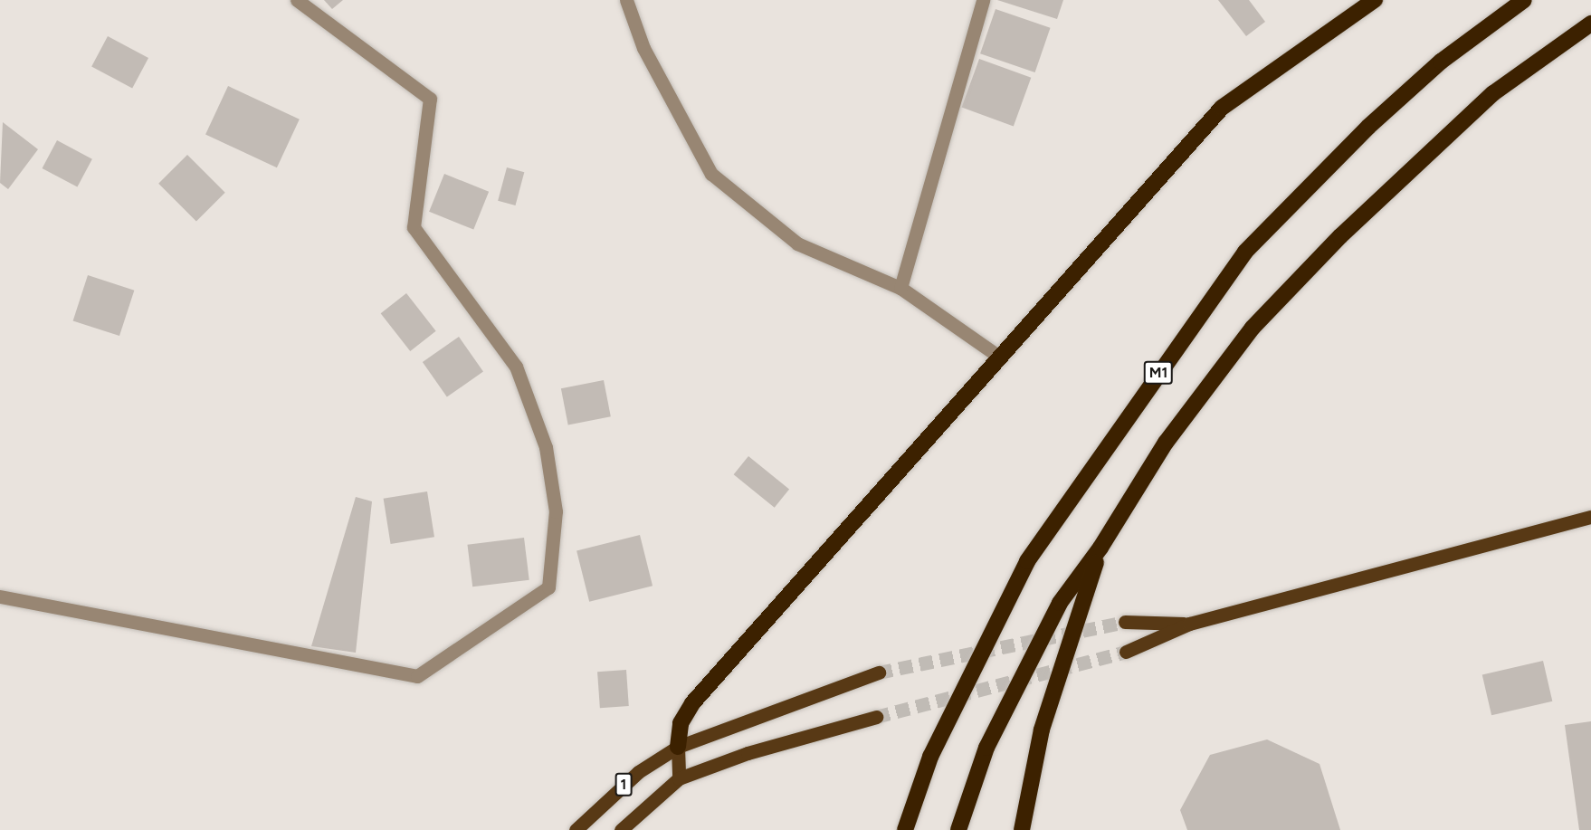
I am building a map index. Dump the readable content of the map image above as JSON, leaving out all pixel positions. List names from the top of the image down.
{
  "streets": {
    "highway": ["M1"],
    "main road": ["1"]
  }
}
